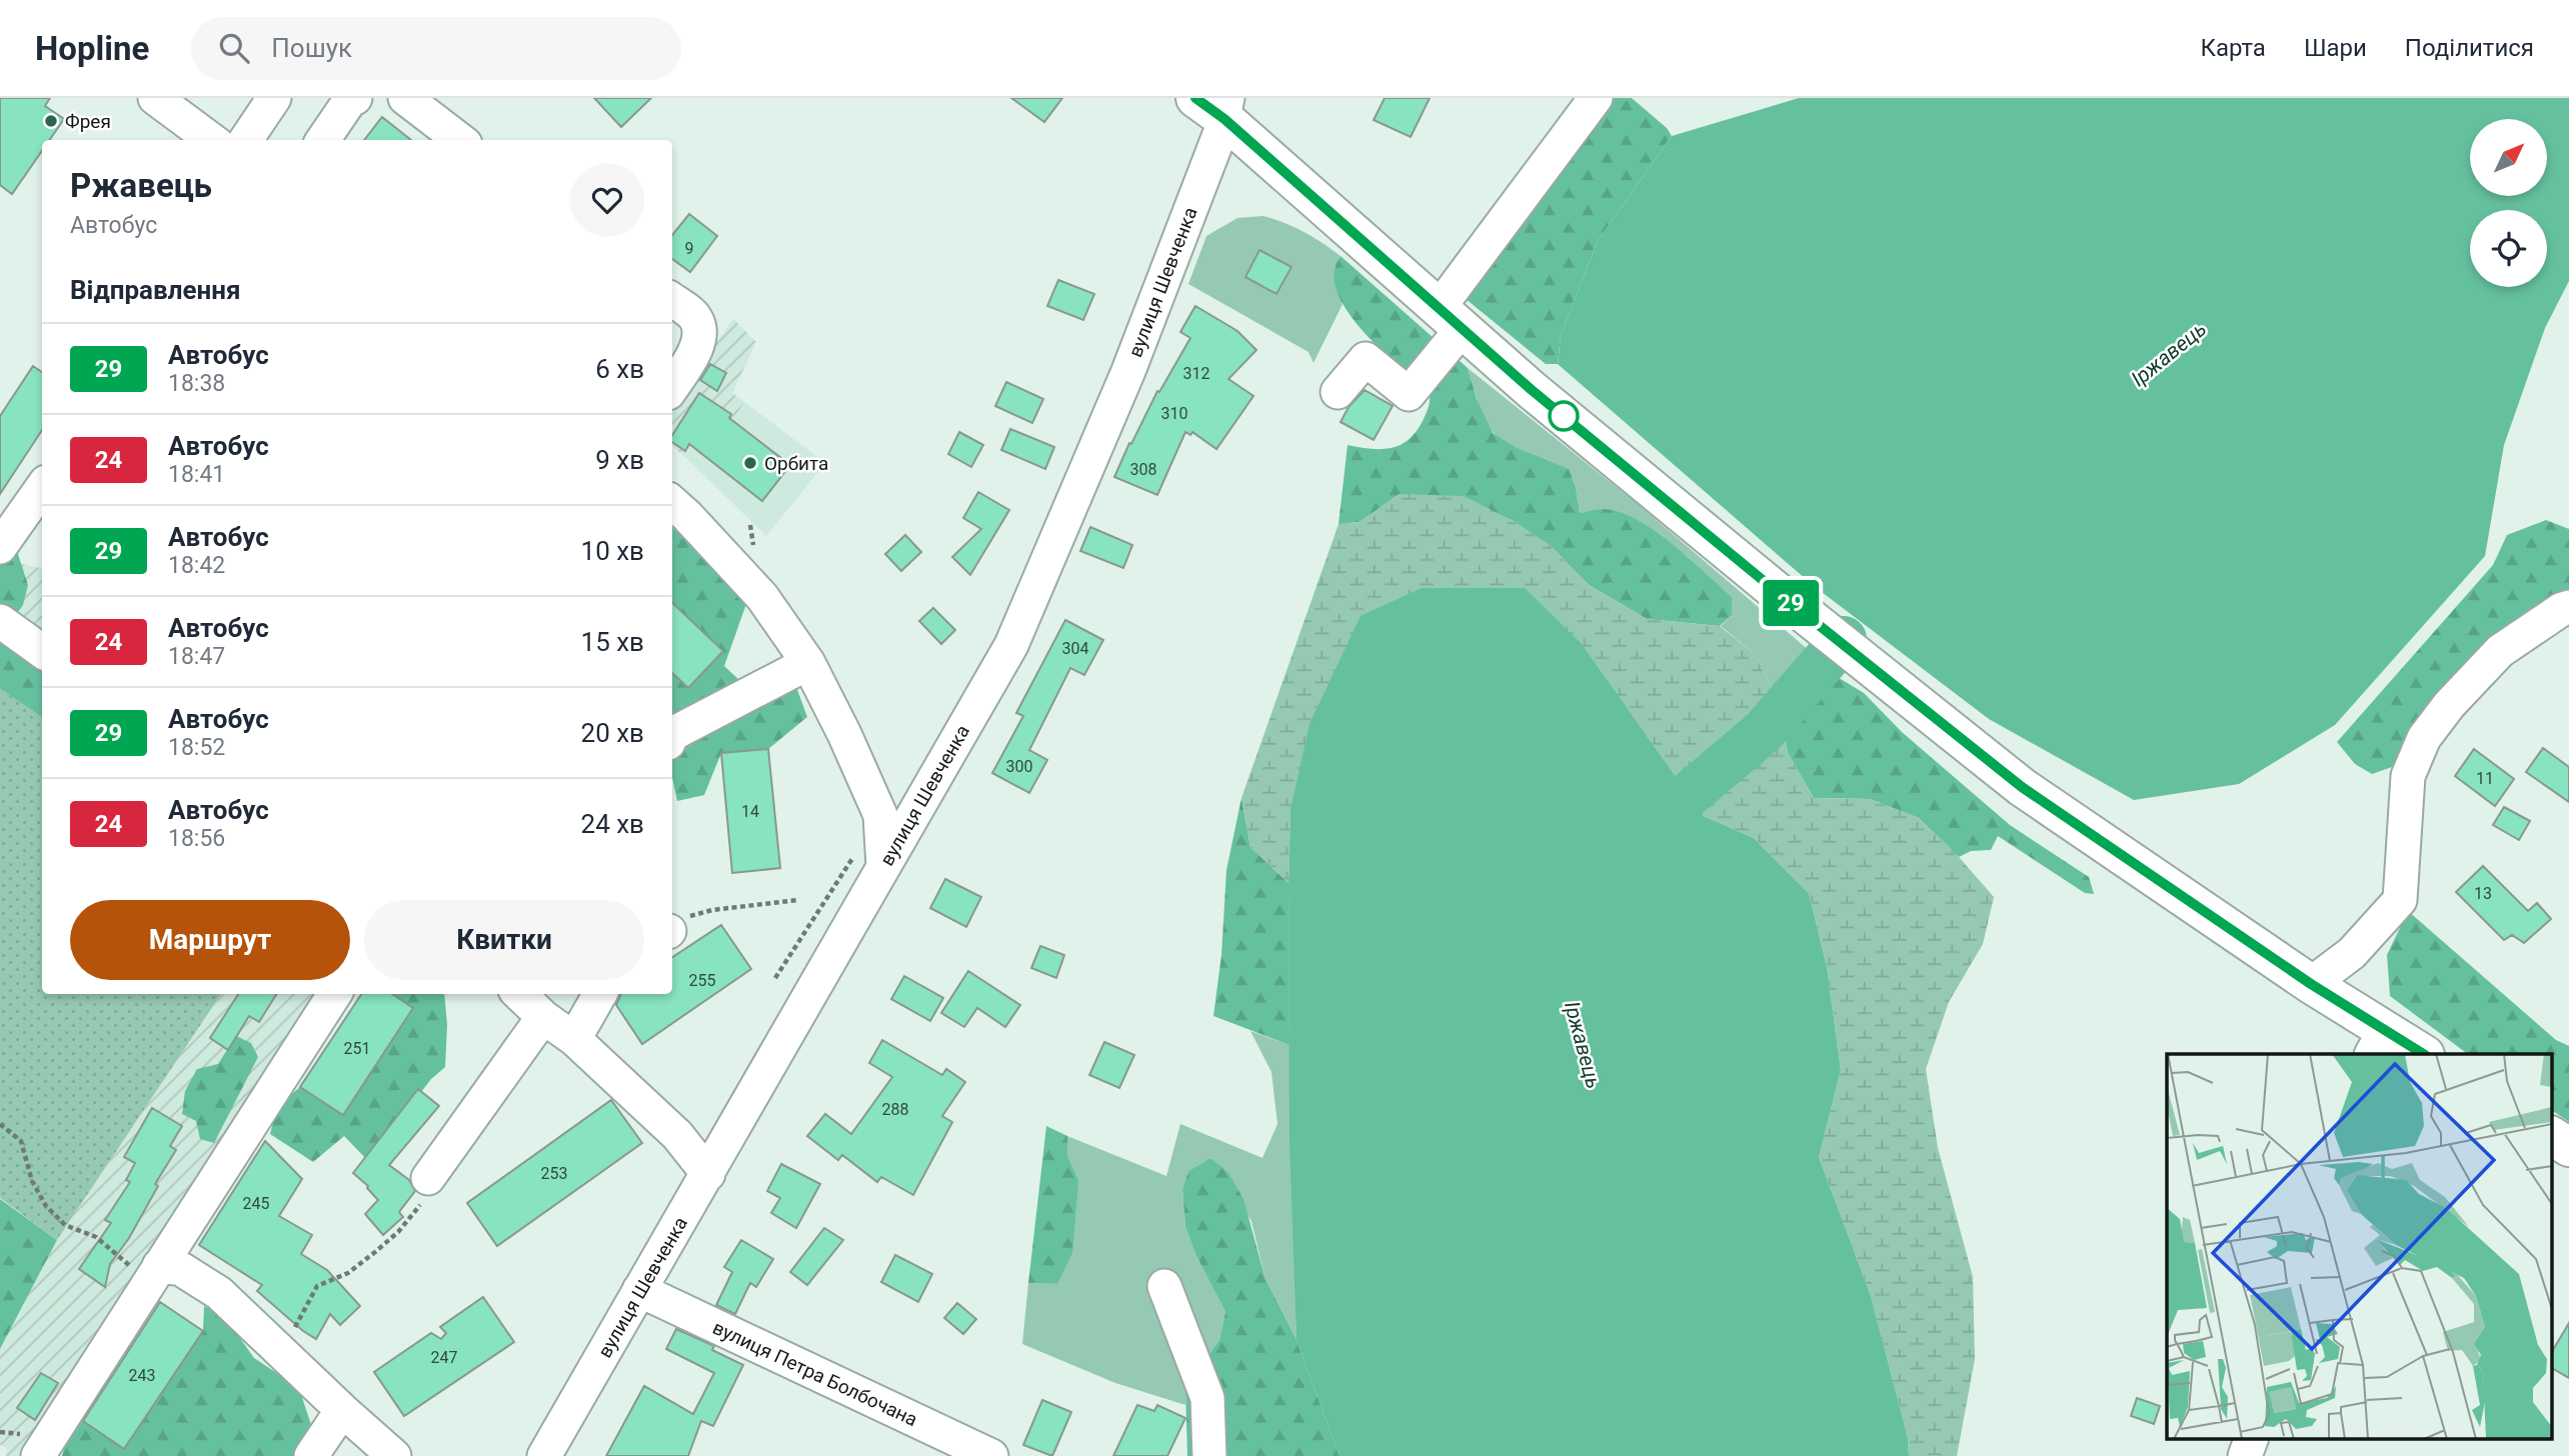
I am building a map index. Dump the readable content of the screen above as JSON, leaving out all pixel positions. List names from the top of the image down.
{
  "streets": {
    "street": ["вулиця Шевченка", "вулиця Петра Болбочана"]
  },
  "crossings": [
    ["вулиця Шевченка", "вулиця Петра Болбочана"]
  ],
  "water": ["Іржавець"],
  "places": ["Фрея", "Орбита"],
  "lines": ["bus line 29"],
  "house_numbers": [
    "9",
    "312",
    "310",
    "308",
    "304",
    "300",
    "11",
    "14",
    "13",
    "255",
    "251",
    "288",
    "253",
    "245",
    "247",
    "243"
  ],
  "north": "top right",
  "page": {
    "header": "Hopline",
    "search": "Пошук",
    "nav": ["Карта", "Шари", "Поділитися"],
    "on_map": "29",
    "heading": [
      ["Ржавець", "Автобус"],
      "Відправлення"
    ],
    "list": [
      {
        "mark": "29",
        "name": "Автобус",
        "note": "18:38",
        "value": "6 хв"
      },
      {
        "mark": "24",
        "name": "Автобус",
        "note": "18:41",
        "value": "9 хв"
      },
      {
        "mark": "29",
        "name": "Автобус",
        "note": "18:42",
        "value": "10 хв"
      },
      {
        "mark": "24",
        "name": "Автобус",
        "note": "18:47",
        "value": "15 хв"
      },
      {
        "mark": "29",
        "name": "Автобус",
        "note": "18:52",
        "value": "20 хв"
      },
      {
        "mark": "24",
        "name": "Автобус",
        "note": "18:56",
        "value": "24 хв"
      }
    ],
    "buttons": ["Маршрут", "Квитки"]
  }
}
